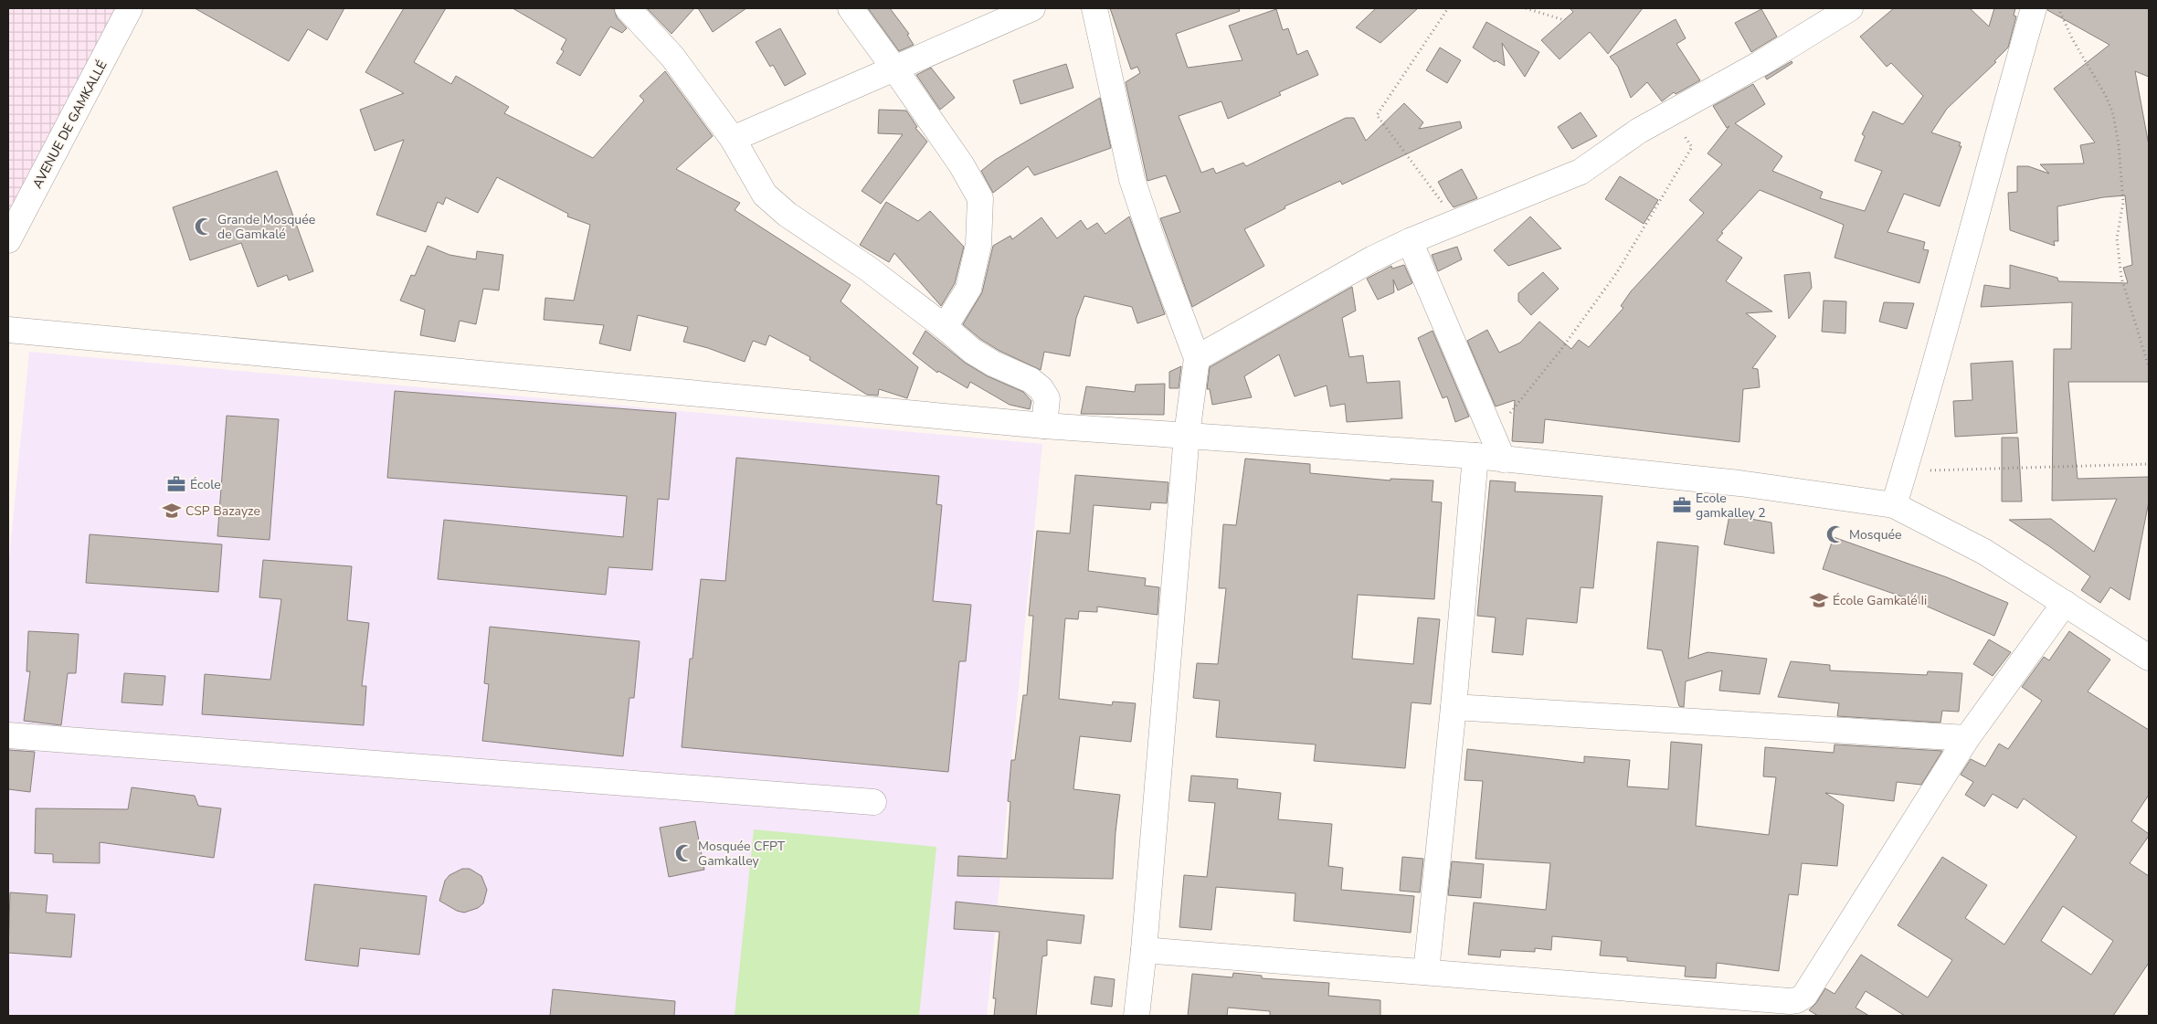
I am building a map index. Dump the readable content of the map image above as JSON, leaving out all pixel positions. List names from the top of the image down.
{
  "streets": {
    "street": ["AVENUE DE GAMKALLÉ"]
  },
  "places": {
    "mosque": ["Grande Mosquée de Gamkalé", "Mosquée", "Mosquée CFPT Gamkalley"],
    "office": ["École", "Ecole gamkalley 2"],
    "school or university": ["CSP Bazayze", "École Gamkalé Ii"]
  }
}
